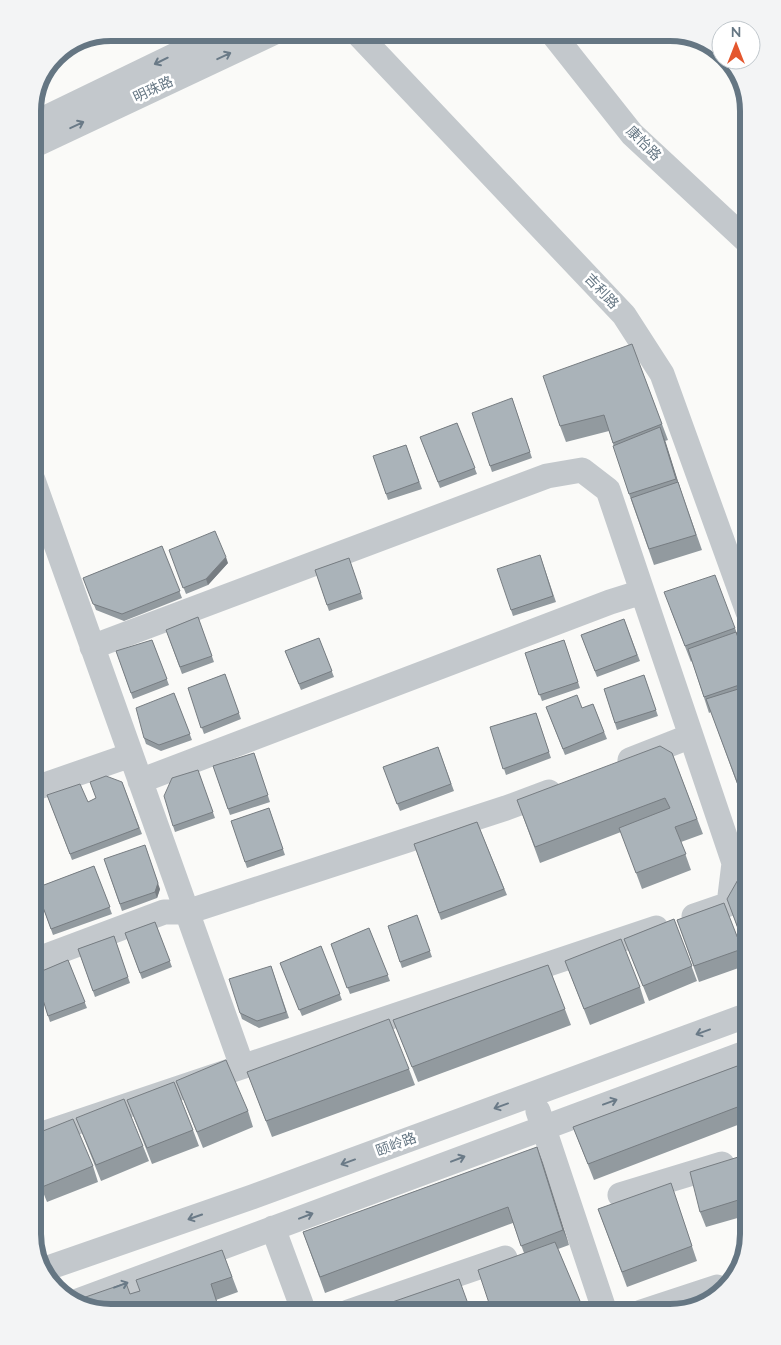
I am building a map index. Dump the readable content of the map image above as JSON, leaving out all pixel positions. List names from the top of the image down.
{
  "streets": {
    "street": [
      "明珠路",
      "康怡路",
      "吉利路",
      "颐岭路"
    ]
  },
  "north": "top"
}
